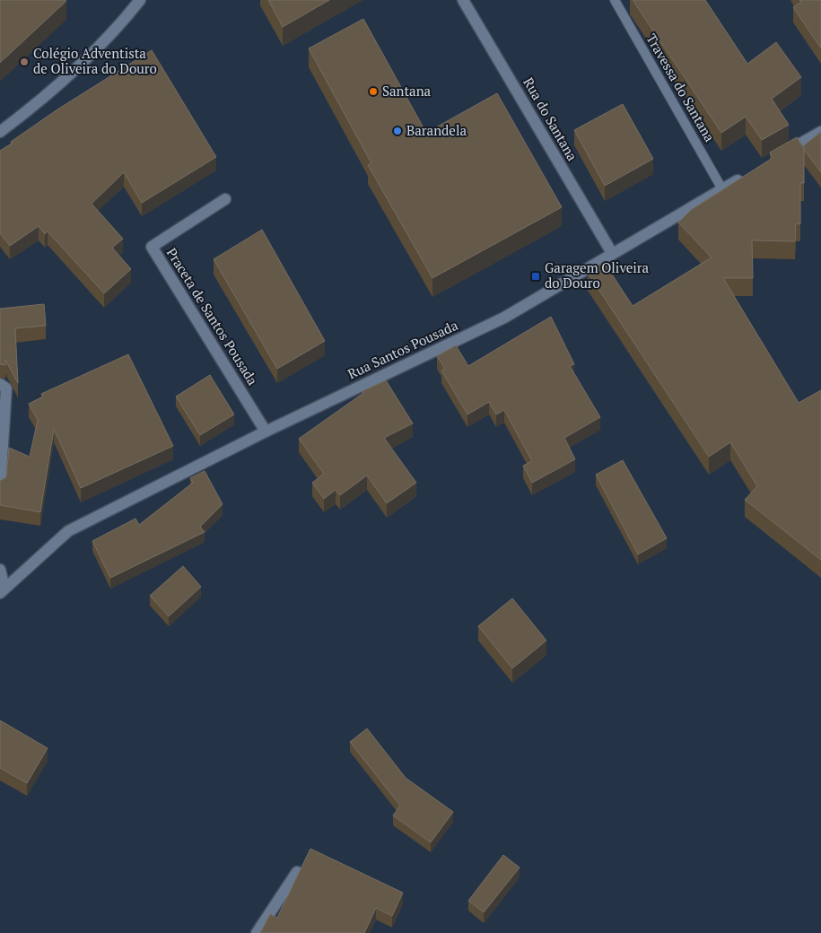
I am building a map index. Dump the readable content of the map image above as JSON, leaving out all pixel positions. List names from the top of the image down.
{
  "streets": {
    "street": ["Rua do Santana", "Praceta de Santos Pousada", "Rua Santos Pousada"],
    "lane": ["Travessa do Santana"]
  },
  "crossings": [
    ["Travessa do Santana", "Rua Santos Pousada"],
    ["Rua do Santana", "Rua Santos Pousada"],
    ["Praceta de Santos Pousada", "Rua Santos Pousada"]
  ],
  "places": {
    "other": ["Colégio Adventista de Oliveira do Douro", "Santana", "Barandela"],
    "transit": ["Garagem Oliveira do Douro"]
  }
}
